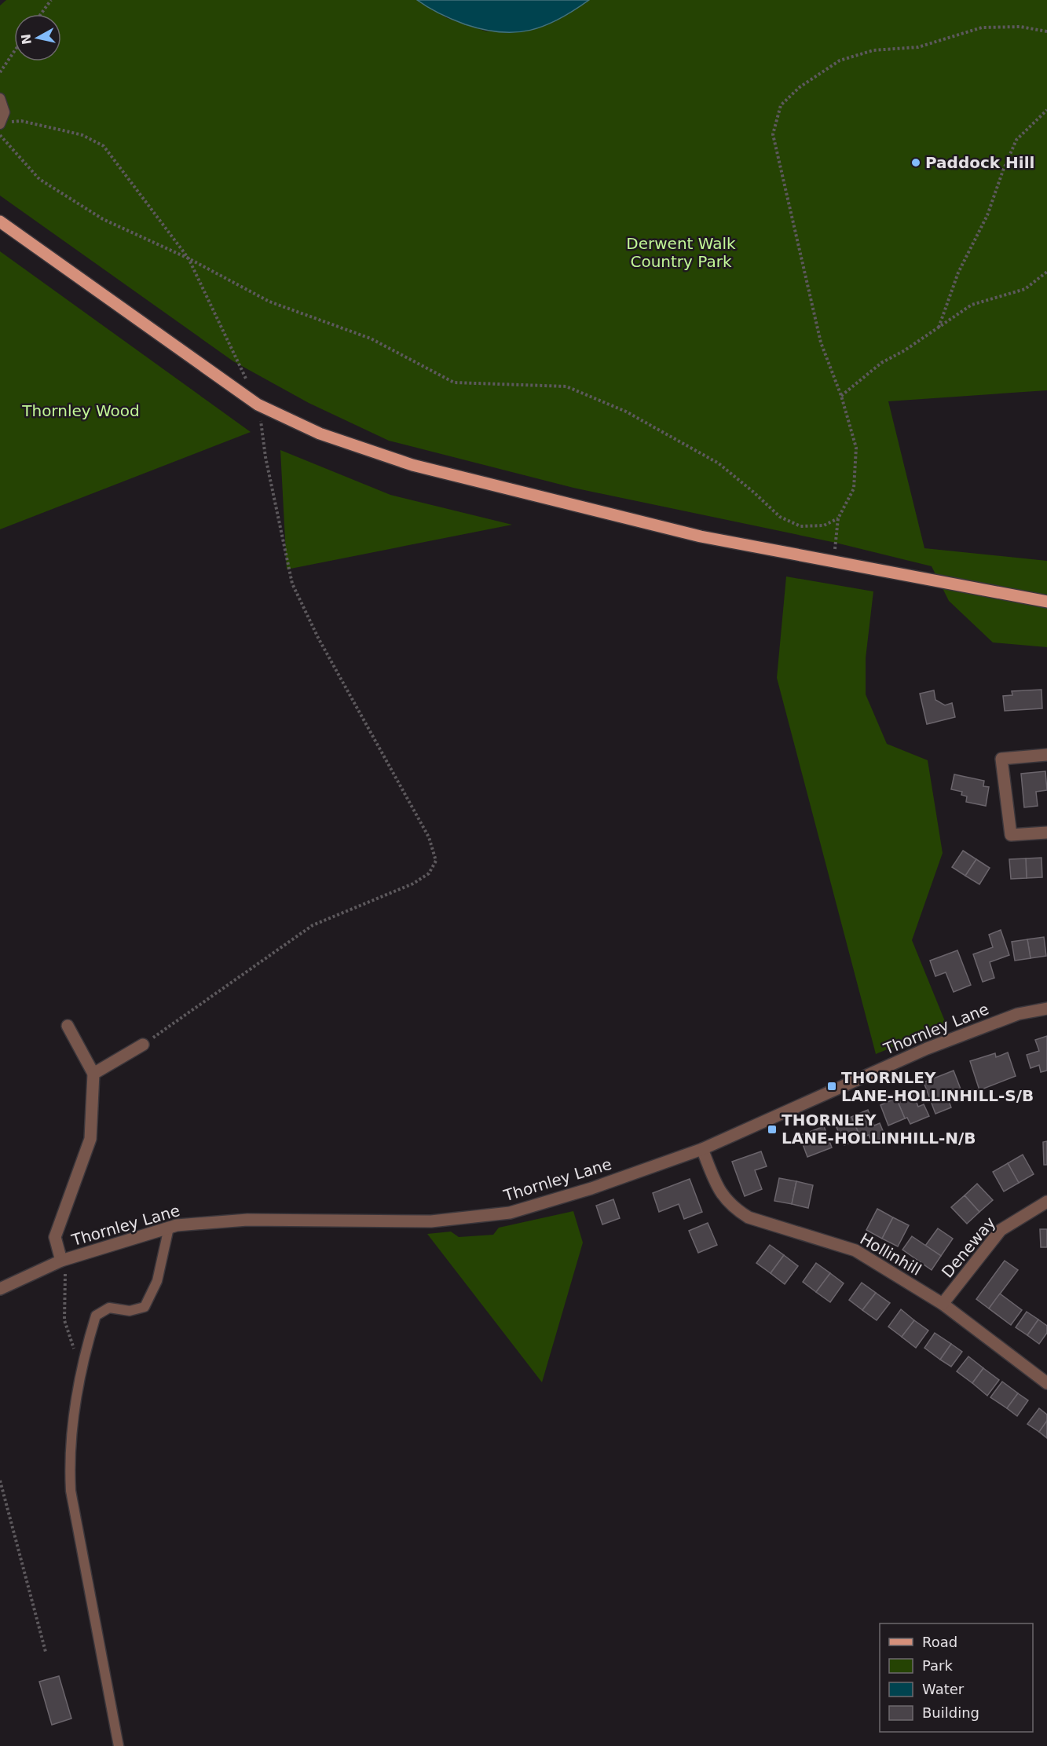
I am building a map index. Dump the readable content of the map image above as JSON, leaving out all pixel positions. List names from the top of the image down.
{
  "streets": {
    "street": ["Thornley Lane", "Deneway", "Hollinhill"]
  },
  "crossings": [
    ["Thornley Lane", "Hollinhill"],
    ["Deneway", "Hollinhill"]
  ],
  "parks": ["Derwent Walk Country Park", "Thornley Wood"],
  "places": {
    "other": ["Paddock Hill"],
    "transit": ["THORNLEY LANE-HOLLINHILL-S/B", "THORNLEY LANE-HOLLINHILL-N/B"]
  },
  "legend": [
    "Road",
    "Park",
    "Water",
    "Building"
  ],
  "north": "left"
}
